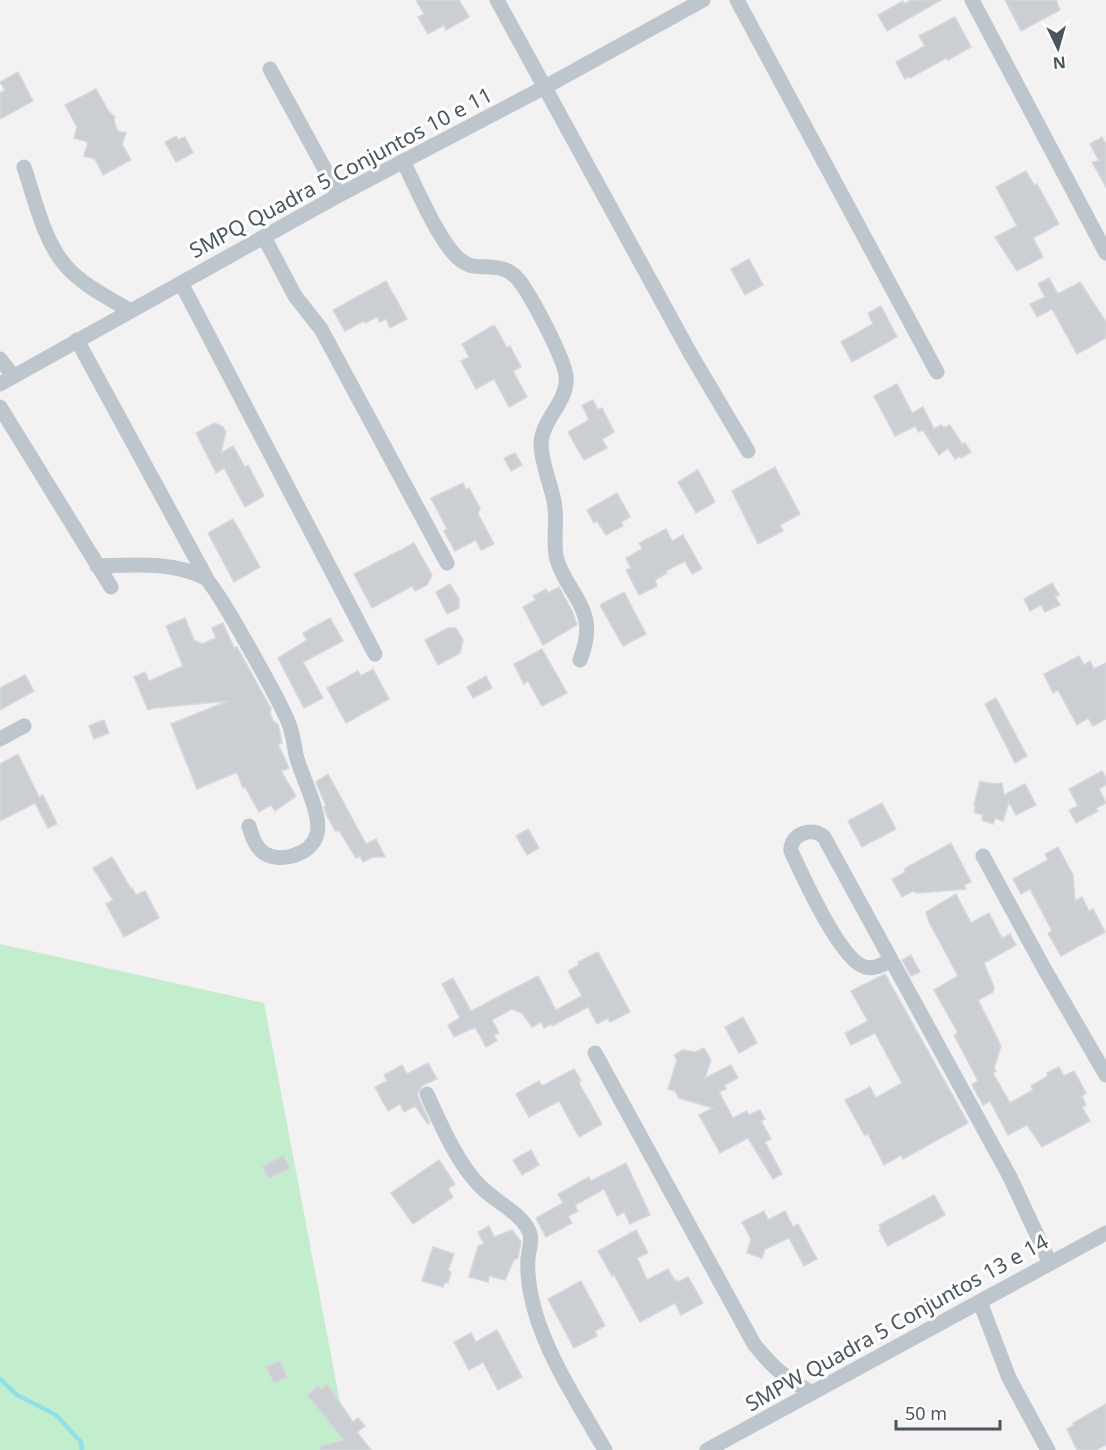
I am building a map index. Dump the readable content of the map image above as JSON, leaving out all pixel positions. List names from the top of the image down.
{
  "streets": {
    "street": ["SMPQ Quadra 5 Conjuntos 10 e 11", "SMPW Quadra 5 Conjuntos 13 e 14"]
  },
  "scale_bar": "50 m",
  "north": "bottom"
}
